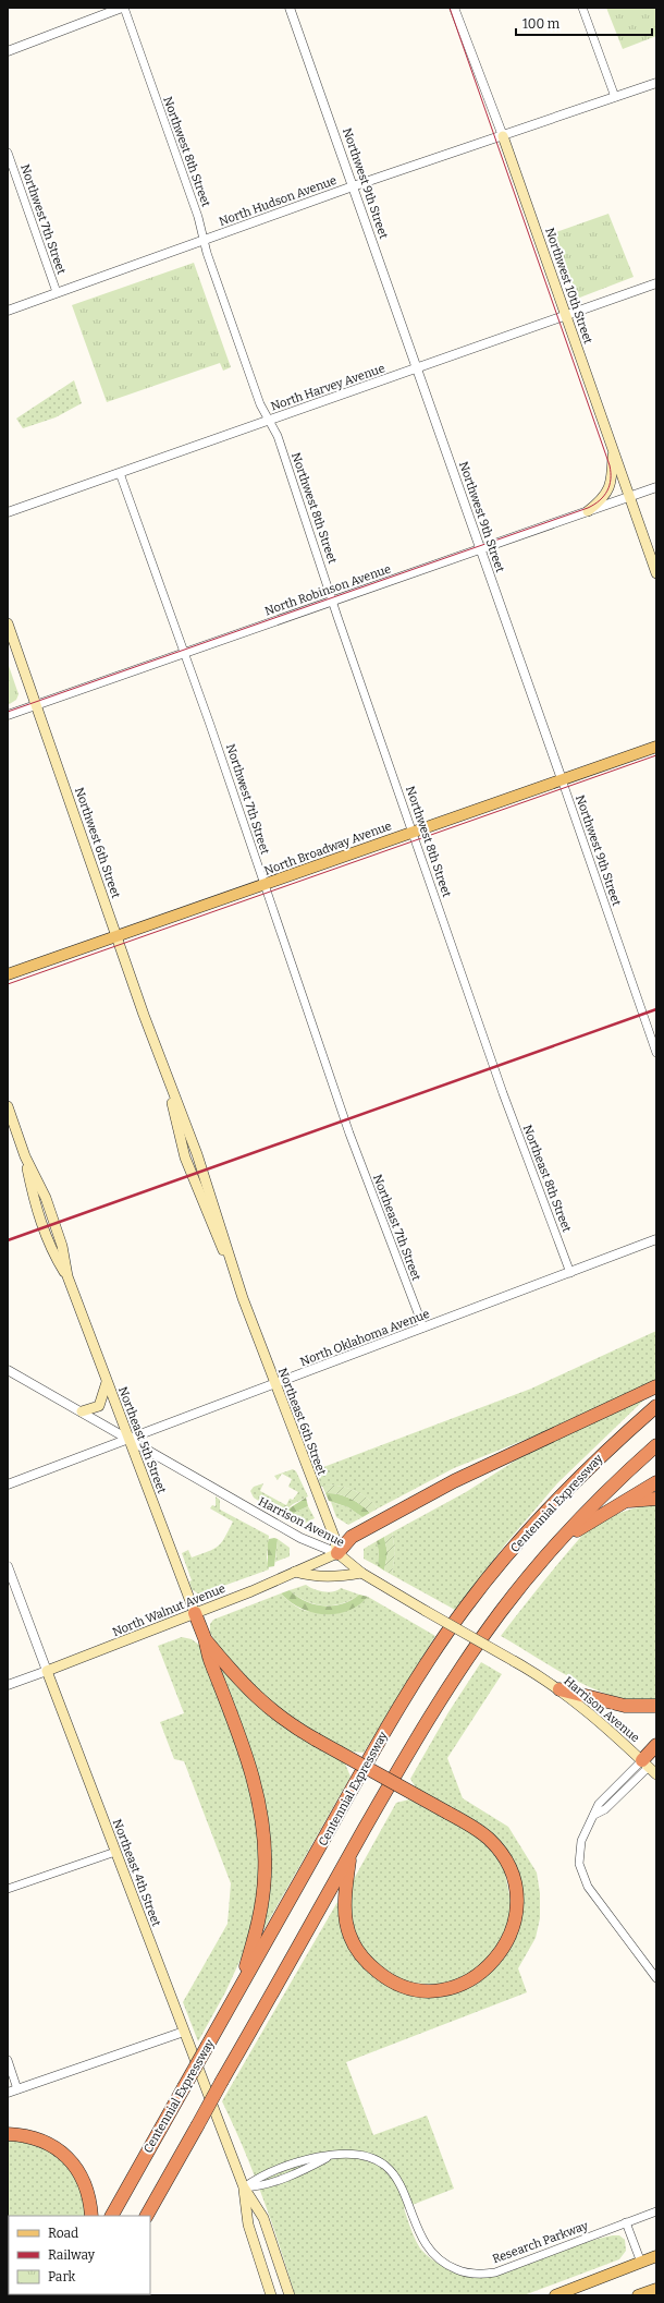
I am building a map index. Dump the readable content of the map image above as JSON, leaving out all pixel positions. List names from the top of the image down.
{
  "streets": {
    "highway": ["Centennial Expressway"],
    "main road": [
      "Northwest 10th Street",
      "Northwest 6th Street",
      "North Broadway Avenue",
      "Northeast 6th Street",
      "Northeast 5th Street",
      "Harrison Avenue",
      "North Walnut Avenue",
      "Northeast 4th Street"
    ],
    "street": [
      "Northwest 8th Street",
      "Northwest 9th Street",
      "North Hudson Avenue",
      "Northwest 7th Street",
      "North Harvey Avenue",
      "North Robinson Avenue",
      "Northeast 8th Street",
      "Northeast 7th Street",
      "North Oklahoma Avenue",
      "Research Parkway"
    ]
  },
  "crossings": [
    ["Northwest 8th Street", "North Hudson Avenue"],
    ["Northwest 8th Street", "North Harvey Avenue"],
    ["Northwest 8th Street", "North Robinson Avenue"],
    ["Northwest 8th Street", "North Broadway Avenue"],
    ["Northwest 8th Street", "Northeast 8th Street"],
    ["Northwest 9th Street", "North Hudson Avenue"],
    ["Northwest 9th Street", "North Harvey Avenue"],
    ["Northwest 9th Street", "North Robinson Avenue"],
    ["Northwest 9th Street", "North Broadway Avenue"],
    ["North Hudson Avenue", "Northwest 7th Street"],
    ["North Hudson Avenue", "Northwest 10th Street"],
    ["Northwest 7th Street", "North Harvey Avenue"],
    ["Northwest 7th Street", "North Robinson Avenue"],
    ["Northwest 7th Street", "North Broadway Avenue"],
    ["Northwest 7th Street", "Northeast 7th Street"],
    ["Northwest 10th Street", "North Harvey Avenue"],
    ["Northwest 10th Street", "North Robinson Avenue"],
    ["North Robinson Avenue", "Northwest 6th Street"],
    ["Northwest 6th Street", "North Broadway Avenue"],
    ["Northwest 6th Street", "Northeast 6th Street"],
    ["Northeast 8th Street", "North Oklahoma Avenue"],
    ["Northeast 7th Street", "North Oklahoma Avenue"],
    ["North Oklahoma Avenue", "Northeast 6th Street"],
    ["North Oklahoma Avenue", "Northeast 5th Street"],
    ["North Oklahoma Avenue", "Harrison Avenue"],
    ["Northeast 6th Street", "Harrison Avenue"],
    ["Northeast 6th Street", "North Walnut Avenue"],
    ["Northeast 5th Street", "Harrison Avenue"],
    ["Northeast 5th Street", "North Walnut Avenue"],
    ["Harrison Avenue", "North Walnut Avenue"],
    ["North Walnut Avenue", "Northeast 4th Street"],
    ["Northeast 4th Street", "Research Parkway"]
  ],
  "legend": ["Road", "Railway", "Park"],
  "scale_bar": "100 m"
}
